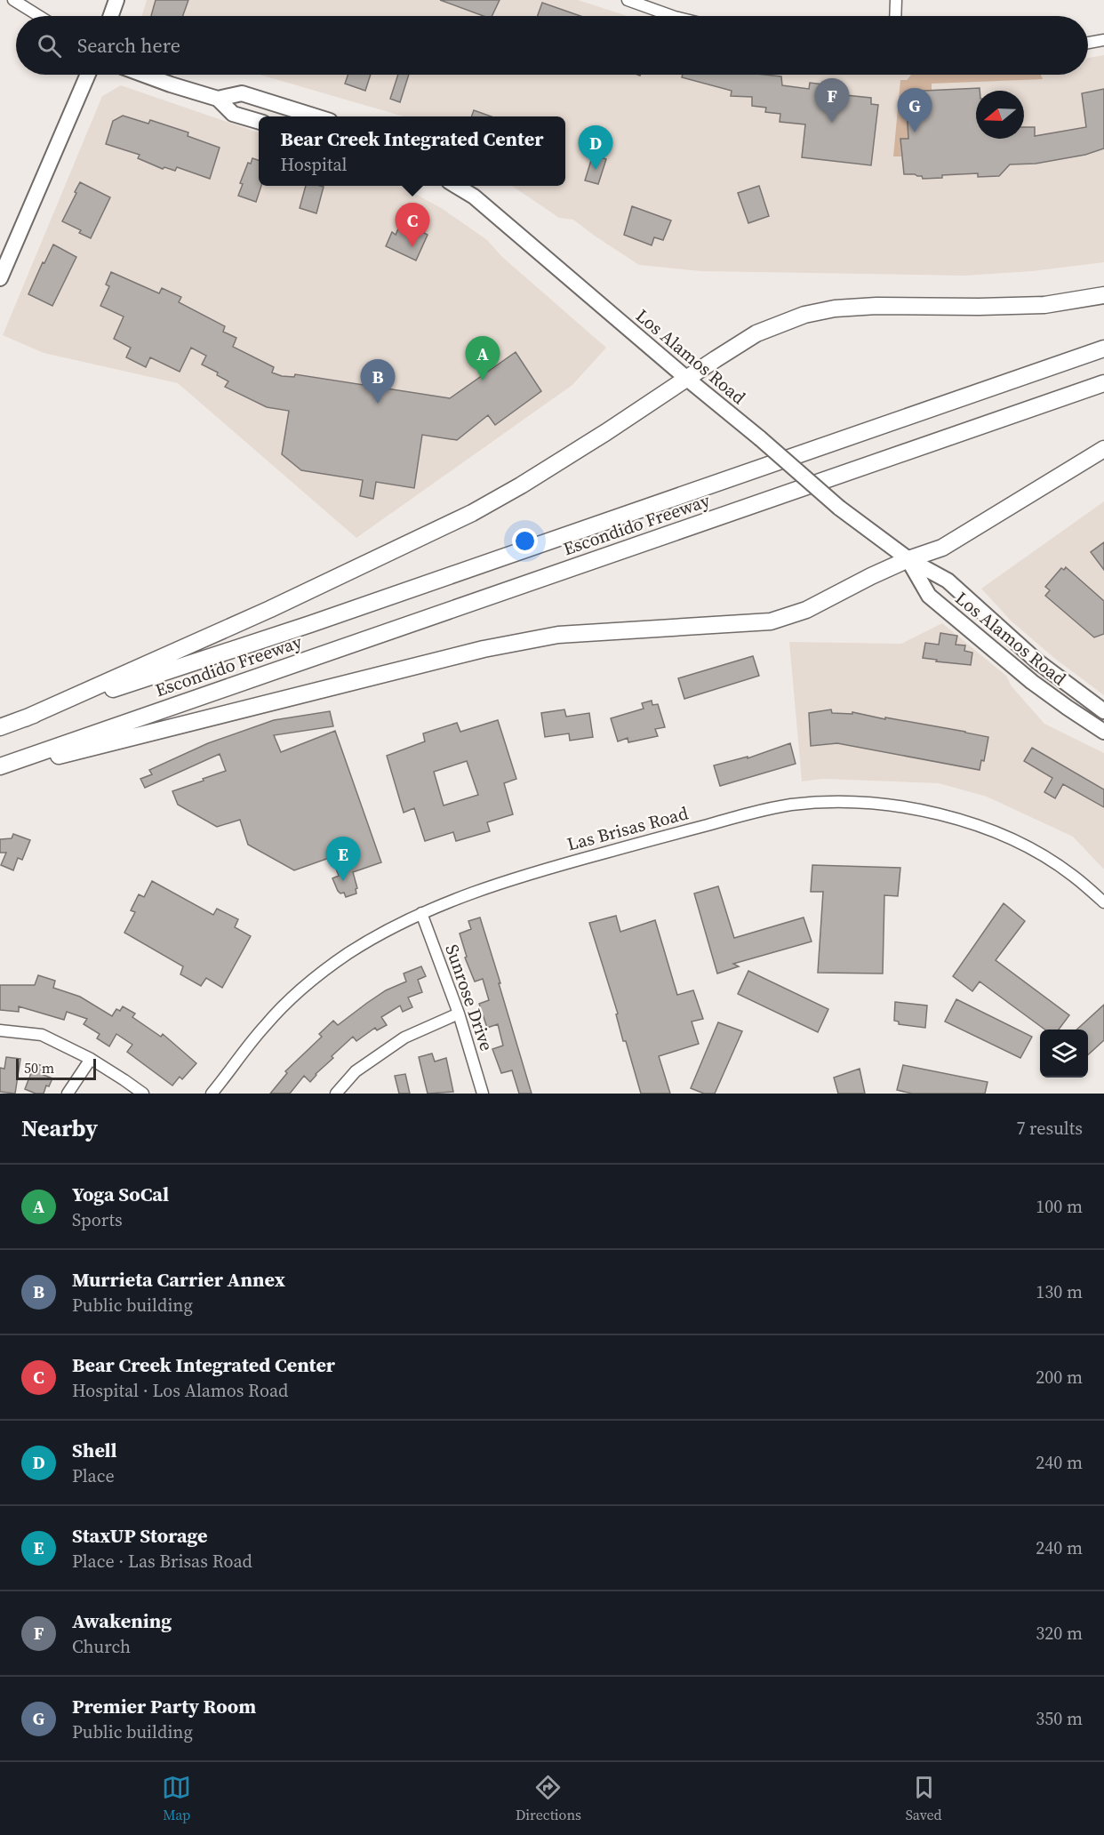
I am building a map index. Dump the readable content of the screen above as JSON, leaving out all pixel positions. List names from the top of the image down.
{
  "streets": {
    "highway": ["Escondido Freeway"],
    "main road": ["Los Alamos Road"],
    "street": ["Las Brisas Road", "Sunrose Drive"]
  },
  "crossings": [
    ["Las Brisas Road", "Sunrose Drive"]
  ],
  "scale_bar": "50 m",
  "north": "left",
  "page": {
    "search": "Search here",
    "pins": [
      "F",
      "G",
      "D",
      "C",
      "A",
      "B",
      "E"
    ],
    "popup": ["Bear Creek Integrated Center", "Hospital"],
    "scale": "50 m",
    "heading": ["Nearby", "7 results"],
    "list": [
      {
        "mark": "A",
        "name": "Yoga SoCal",
        "note": "Sports",
        "value": "100 m"
      },
      {
        "mark": "B",
        "name": "Murrieta Carrier Annex",
        "note": "Public building",
        "value": "130 m"
      },
      {
        "mark": "C",
        "name": "Bear Creek Integrated Center",
        "note": "Hospital · Los Alamos Road",
        "value": "200 m"
      },
      {
        "mark": "D",
        "name": "Shell",
        "note": "Place",
        "value": "240 m"
      },
      {
        "mark": "E",
        "name": "StaxUP Storage",
        "note": "Place · Las Brisas Road",
        "value": "240 m"
      },
      {
        "mark": "F",
        "name": "Awakening",
        "note": "Church",
        "value": "320 m"
      },
      {
        "mark": "G",
        "name": "Premier Party Room",
        "note": "Public building",
        "value": "350 m"
      }
    ],
    "nav": ["Map", "Directions", "Saved"]
  }
}
